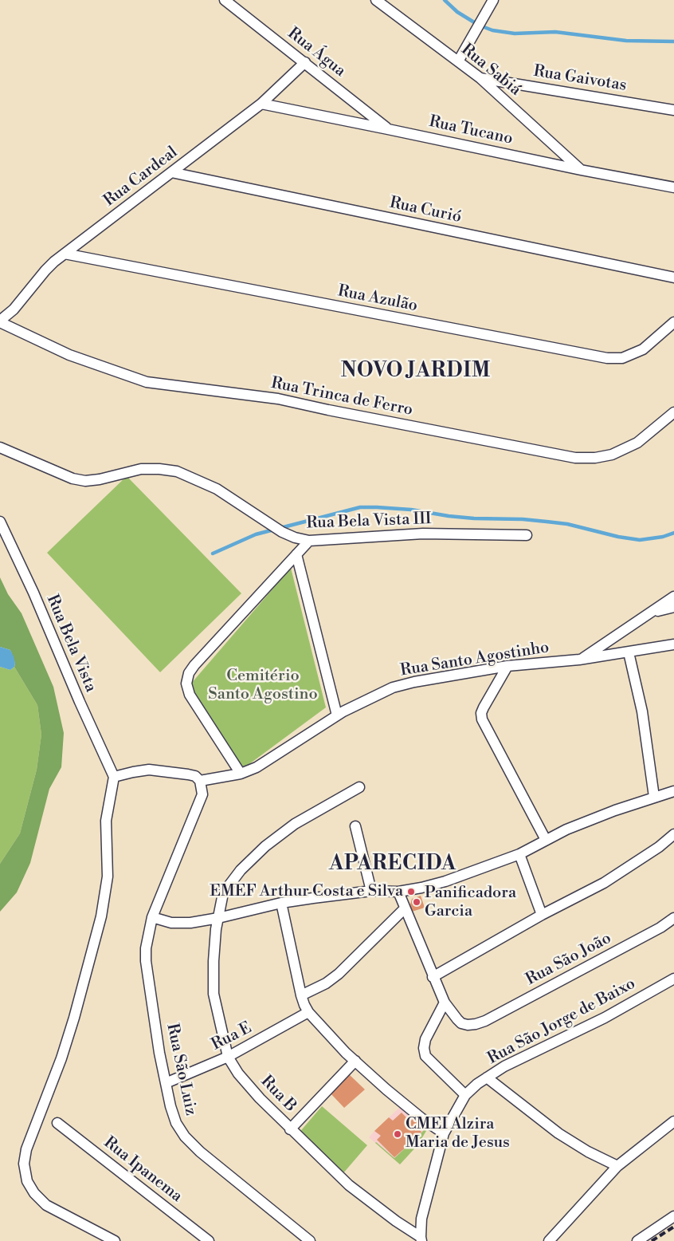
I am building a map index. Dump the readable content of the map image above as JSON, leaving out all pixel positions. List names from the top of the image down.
{
  "streets": {
    "street": [
      "Rua Água",
      "Rua Sabiá",
      "Rua Gaivotas",
      "Rua Tucano",
      "Rua Cardeal",
      "Rua Curió",
      "Rua Azulão",
      "Rua Trinca de Ferro",
      "Rua Bela Vista III",
      "Rua Bela Vista",
      "Rua Santo Agostinho",
      "Rua São João",
      "Rua São Jorge de Baixo",
      "Rua E",
      "Rua São Luiz",
      "Rua B",
      "Rua Ipanema"
    ]
  },
  "crossings": [
    ["Rua Água", "Rua Tucano"],
    ["Rua Água", "Rua Cardeal"],
    ["Rua Sabiá", "Rua Gaivotas"],
    ["Rua Sabiá", "Rua Tucano"],
    ["Rua Tucano", "Rua Cardeal"],
    ["Rua Cardeal", "Rua Curió"],
    ["Rua Cardeal", "Rua Azulão"],
    ["Rua Cardeal", "Rua Trinca de Ferro"],
    ["Rua Santo Agostinho", "Rua São Luiz"],
    ["Rua São Jorge de Baixo", "Rua B"],
    ["Rua E", "Rua São Luiz"],
    ["Rua E", "Rua B"]
  ],
  "districts": ["NOVO JARDIM", "APARECIDA"],
  "parks": ["Cemitério Santo Agostino"],
  "places": ["EMEF Arthur Costa e Silva", "Panificadora Garcia", "CMEI Alzira Maria de Jesus"]
}
